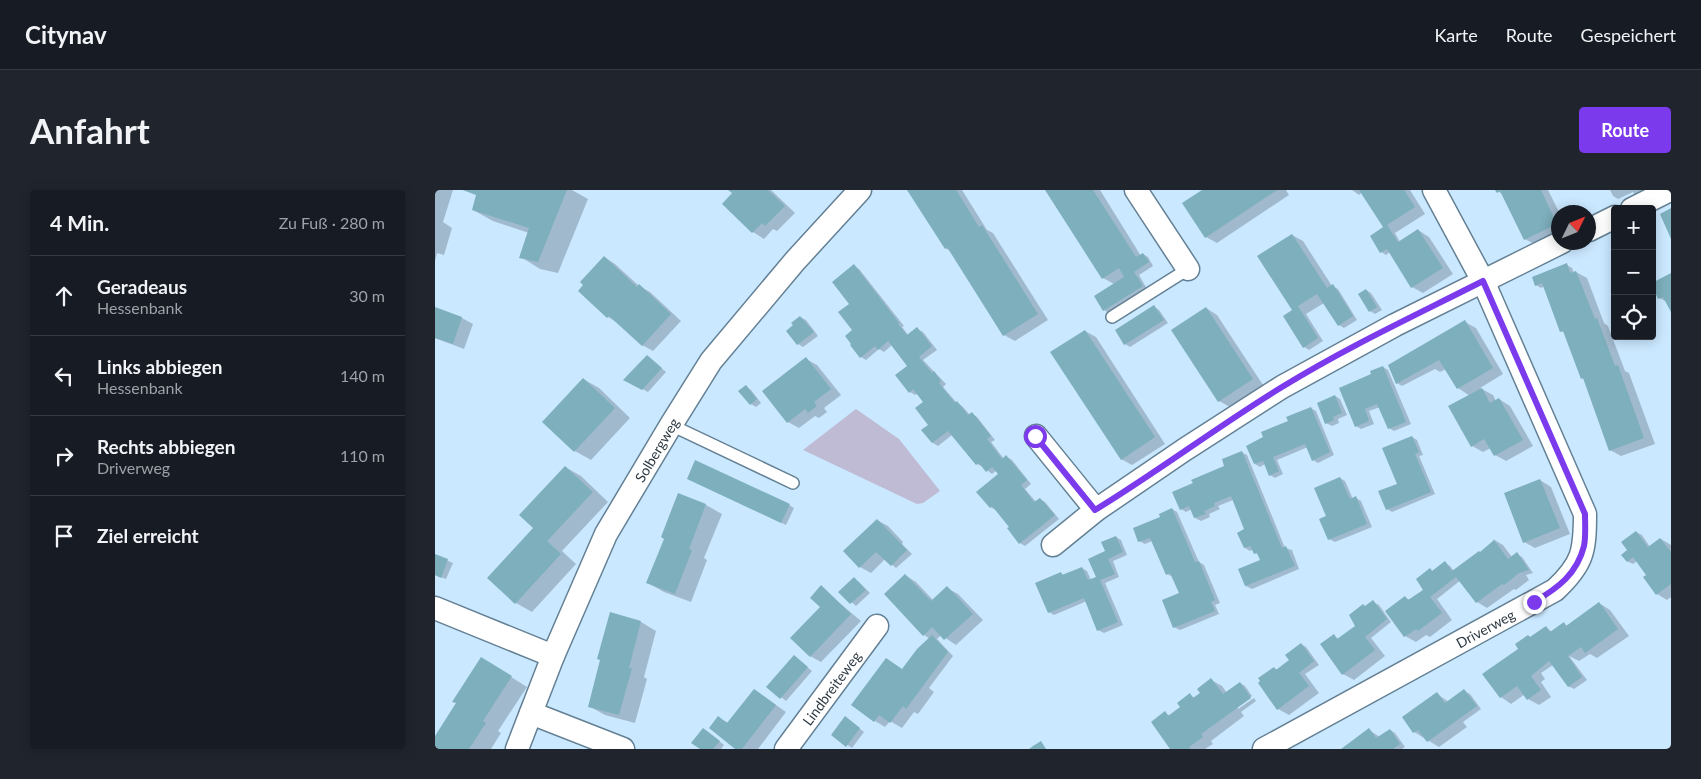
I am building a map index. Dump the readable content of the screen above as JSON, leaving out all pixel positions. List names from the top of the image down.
{
  "streets": {
    "street": ["Solbergweg", "Driverweg", "Lindbreiteweg"]
  },
  "north": "top right",
  "page": {
    "header": "Citynav",
    "nav": ["Karte", "Route", "Gespeichert"],
    "buttons": "Route",
    "title": "Anfahrt",
    "heading": ["4 Min.", "Zu Fuß · 280 m"],
    "map_buttons": ["+", "−"],
    "list": [
      ["Geradeaus", "Hessenbank", "30 m"],
      ["Links abbiegen", "Hessenbank", "140 m"],
      ["Rechts abbiegen", "Driverweg", "110 m"],
      "Ziel erreicht"
    ]
  }
}
